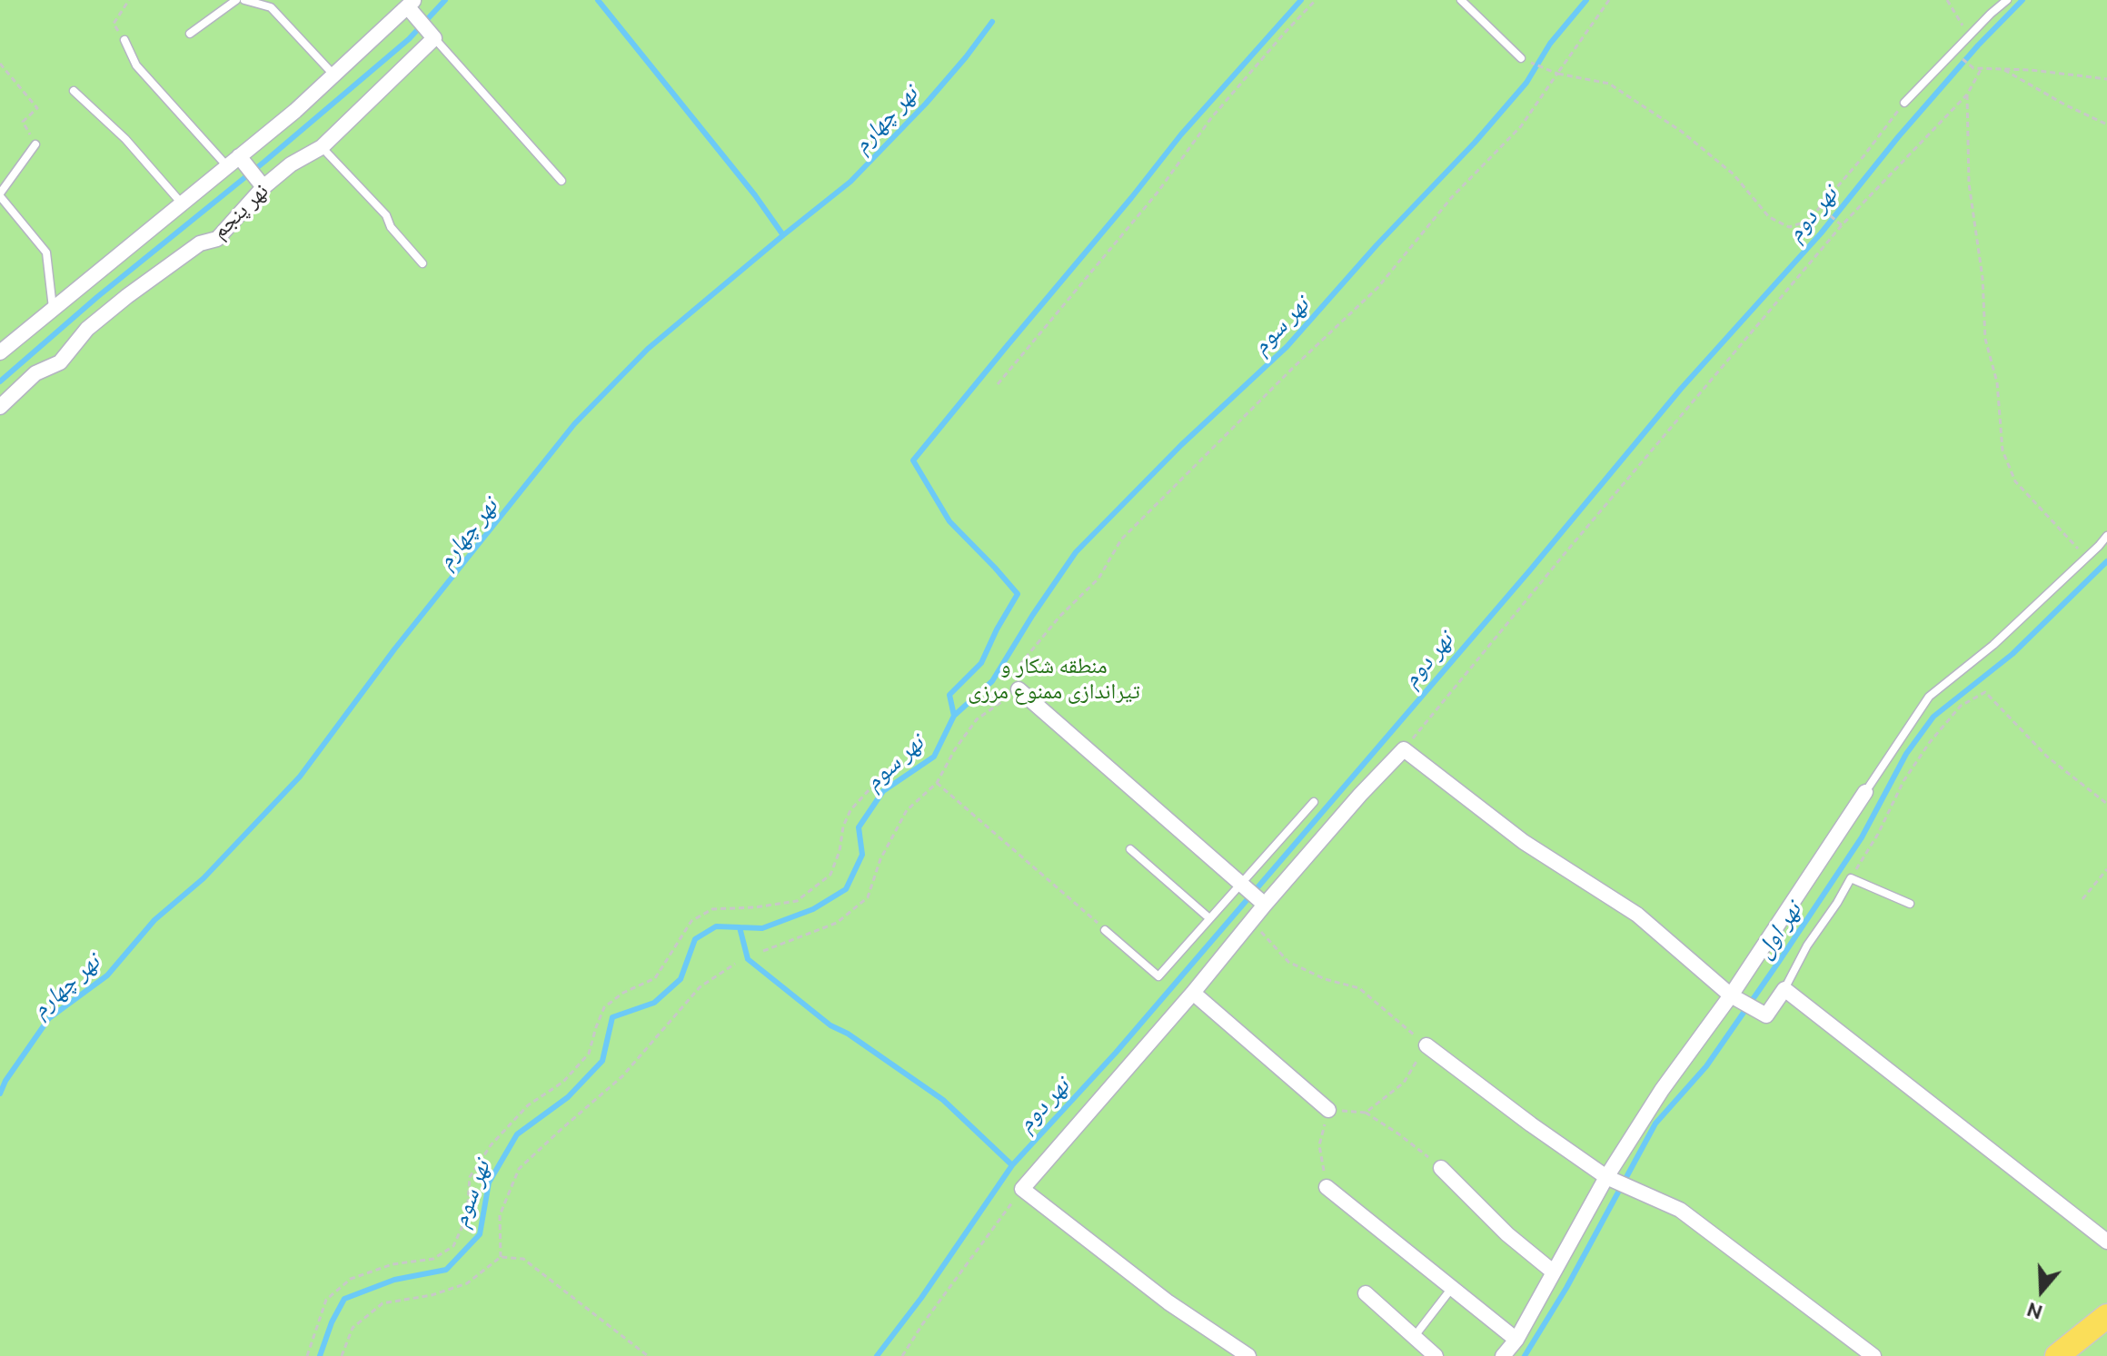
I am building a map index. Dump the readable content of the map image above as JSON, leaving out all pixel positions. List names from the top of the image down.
{
  "streets": {
    "street": ["نهر پنجم"]
  },
  "water": [
    "نهر چهارم",
    "نهر دوم",
    "نهر سوم",
    "نهر اول"
  ],
  "parks": ["منطقه شکار و تیراندازی ممنوع مرزی"],
  "north": "bottom"
}
